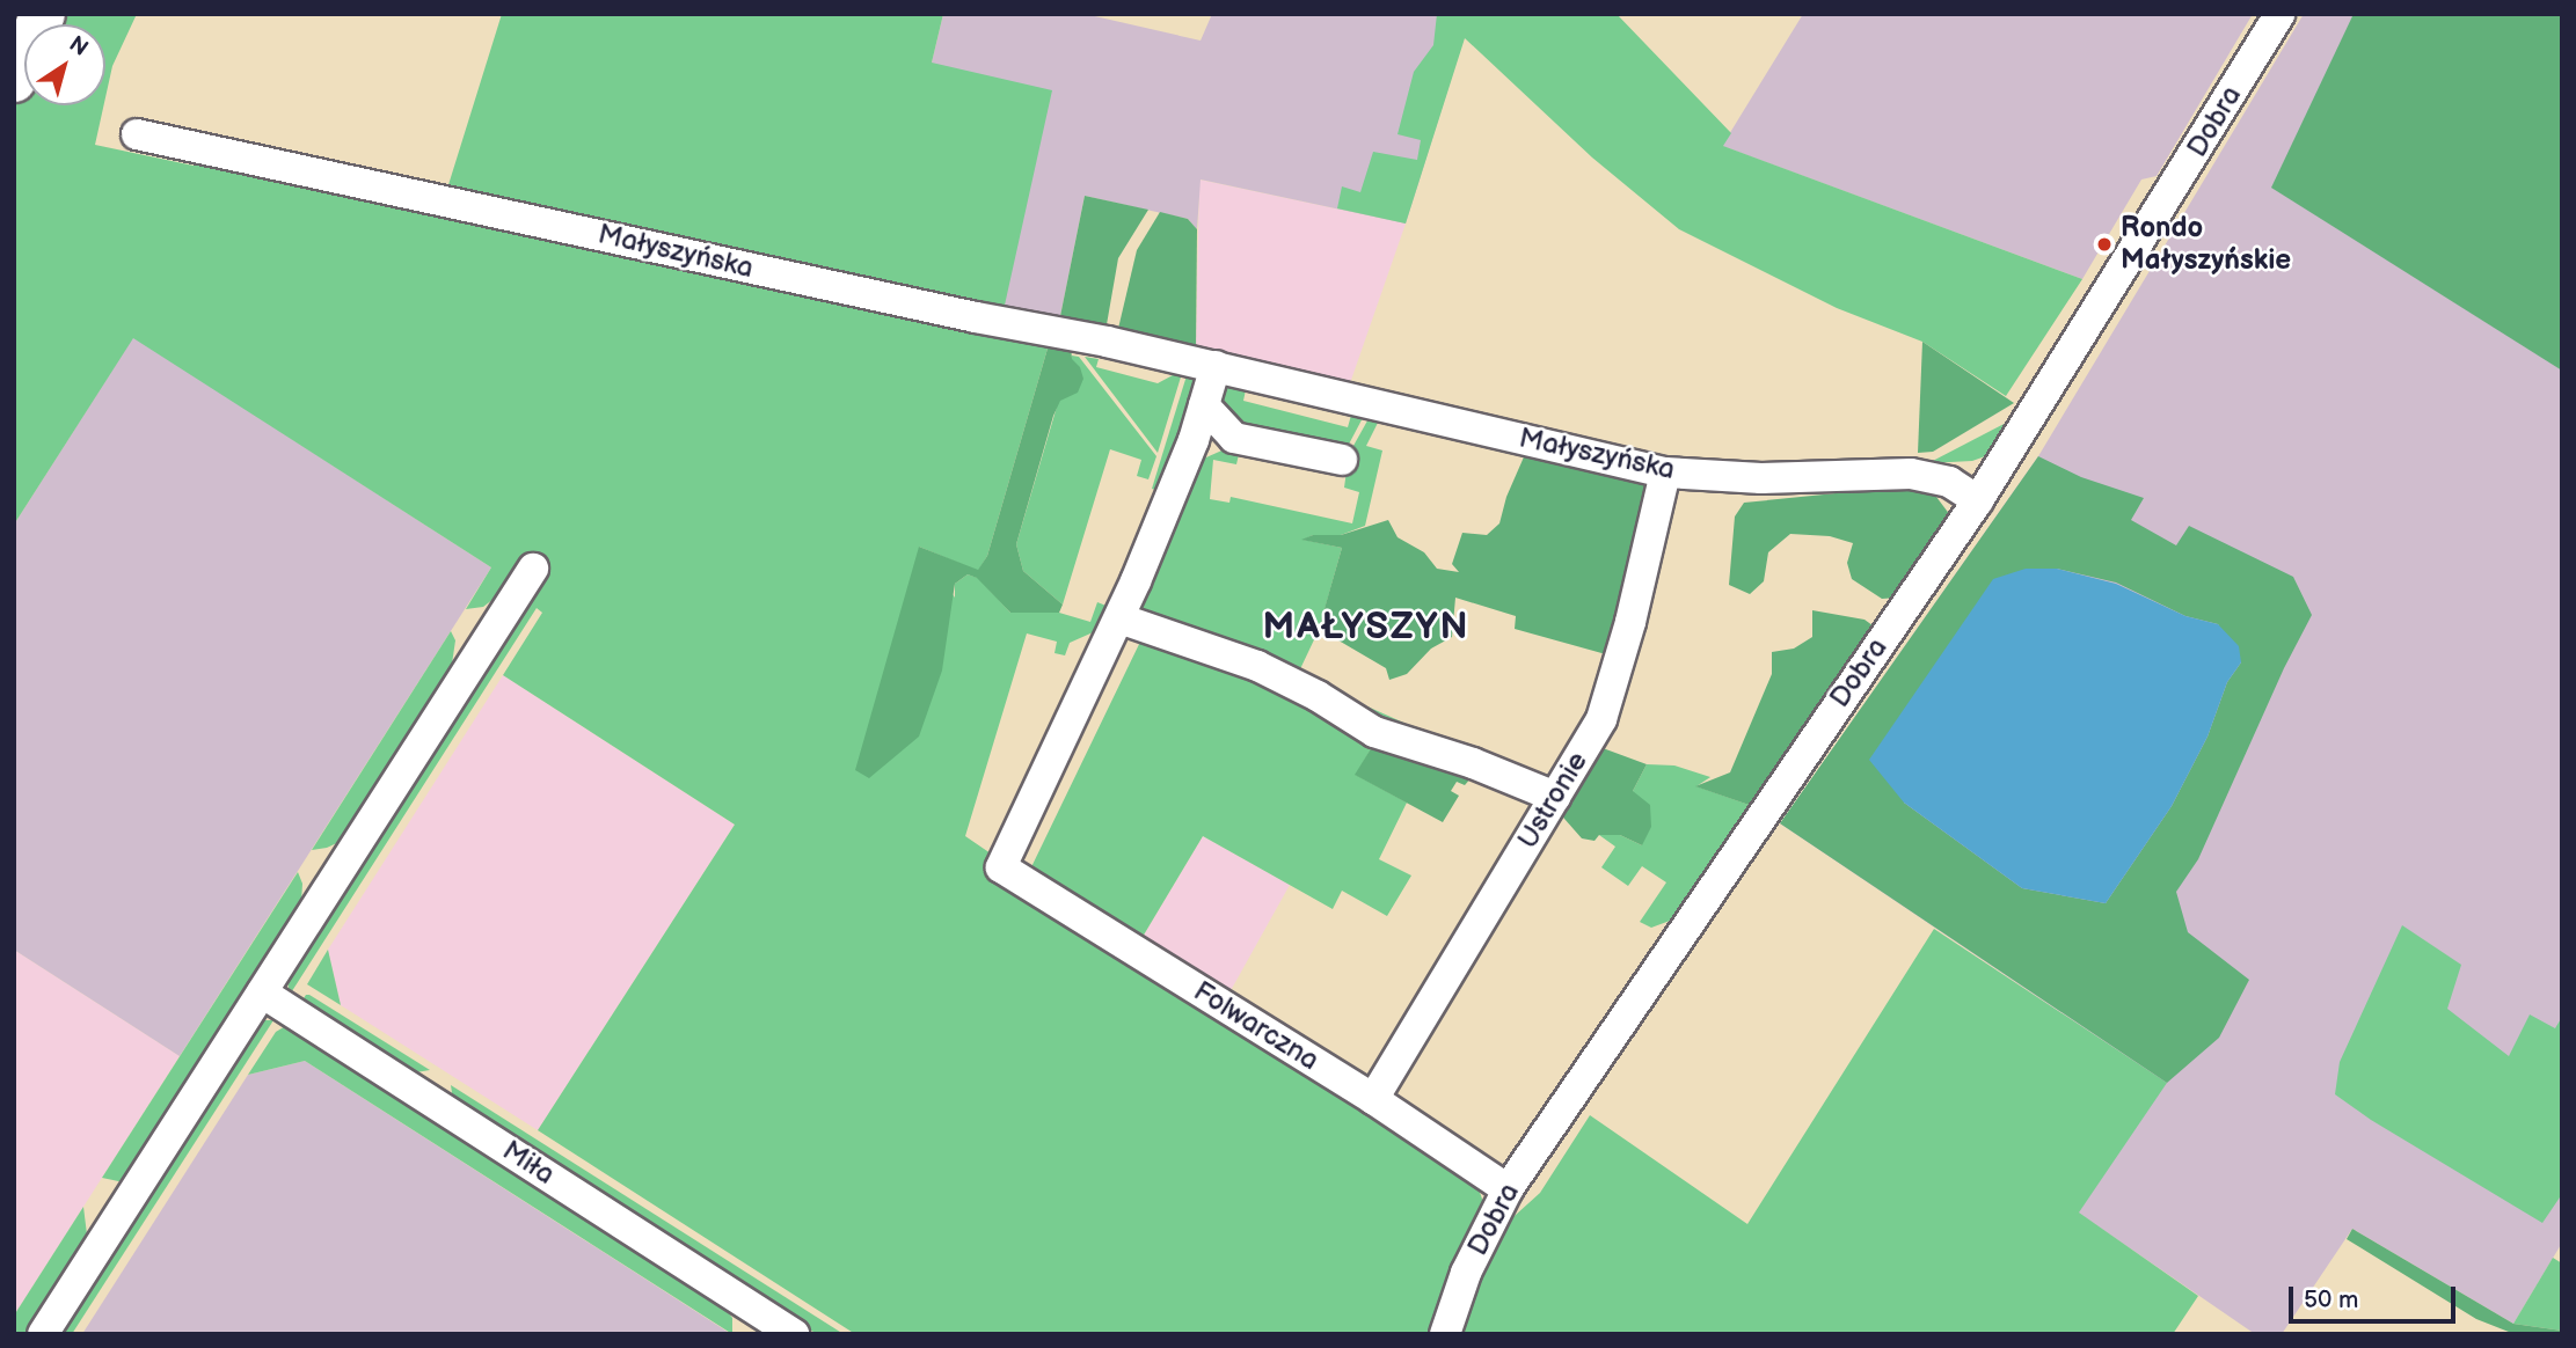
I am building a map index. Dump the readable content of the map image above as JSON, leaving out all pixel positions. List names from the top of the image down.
{
  "streets": {
    "street": [
      "Dobra",
      "Małyszyńska",
      "Ustronie",
      "Folwarczna",
      "Miła"
    ]
  },
  "crossings": [
    ["Dobra", "Małyszyńska"],
    ["Dobra", "Folwarczna"],
    ["Małyszyńska", "Ustronie"],
    ["Ustronie", "Folwarczna"]
  ],
  "districts": ["MAŁYSZYN"],
  "places": ["Rondo Małyszyńskie"],
  "scale_bar": "50 m",
  "north": "top right"
}
